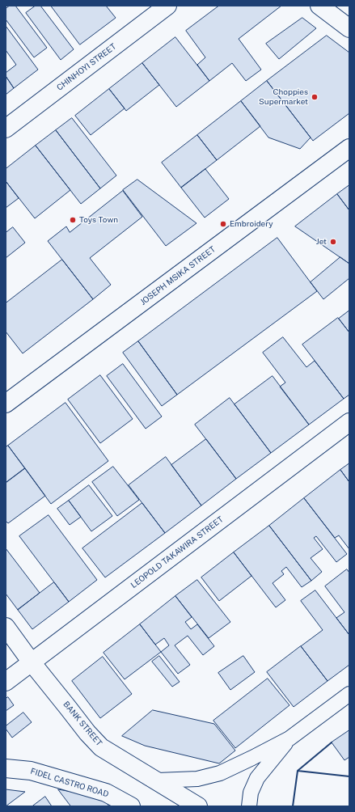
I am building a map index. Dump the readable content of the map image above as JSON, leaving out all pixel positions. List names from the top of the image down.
{
  "streets": {
    "street": [
      "CHINHOYI STREET",
      "JOSEPH MSIKA STREET",
      "LEOPOLD TAKAWIRA STREET",
      "BANK STREET",
      "FIDEL CASTRO ROAD"
    ]
  },
  "crossings": [
    ["LEOPOLD TAKAWIRA STREET", "BANK STREET"]
  ],
  "places": [
    "Choppies Supermarket",
    "Toys Town",
    "Embroidery",
    "Jet"
  ]
}
